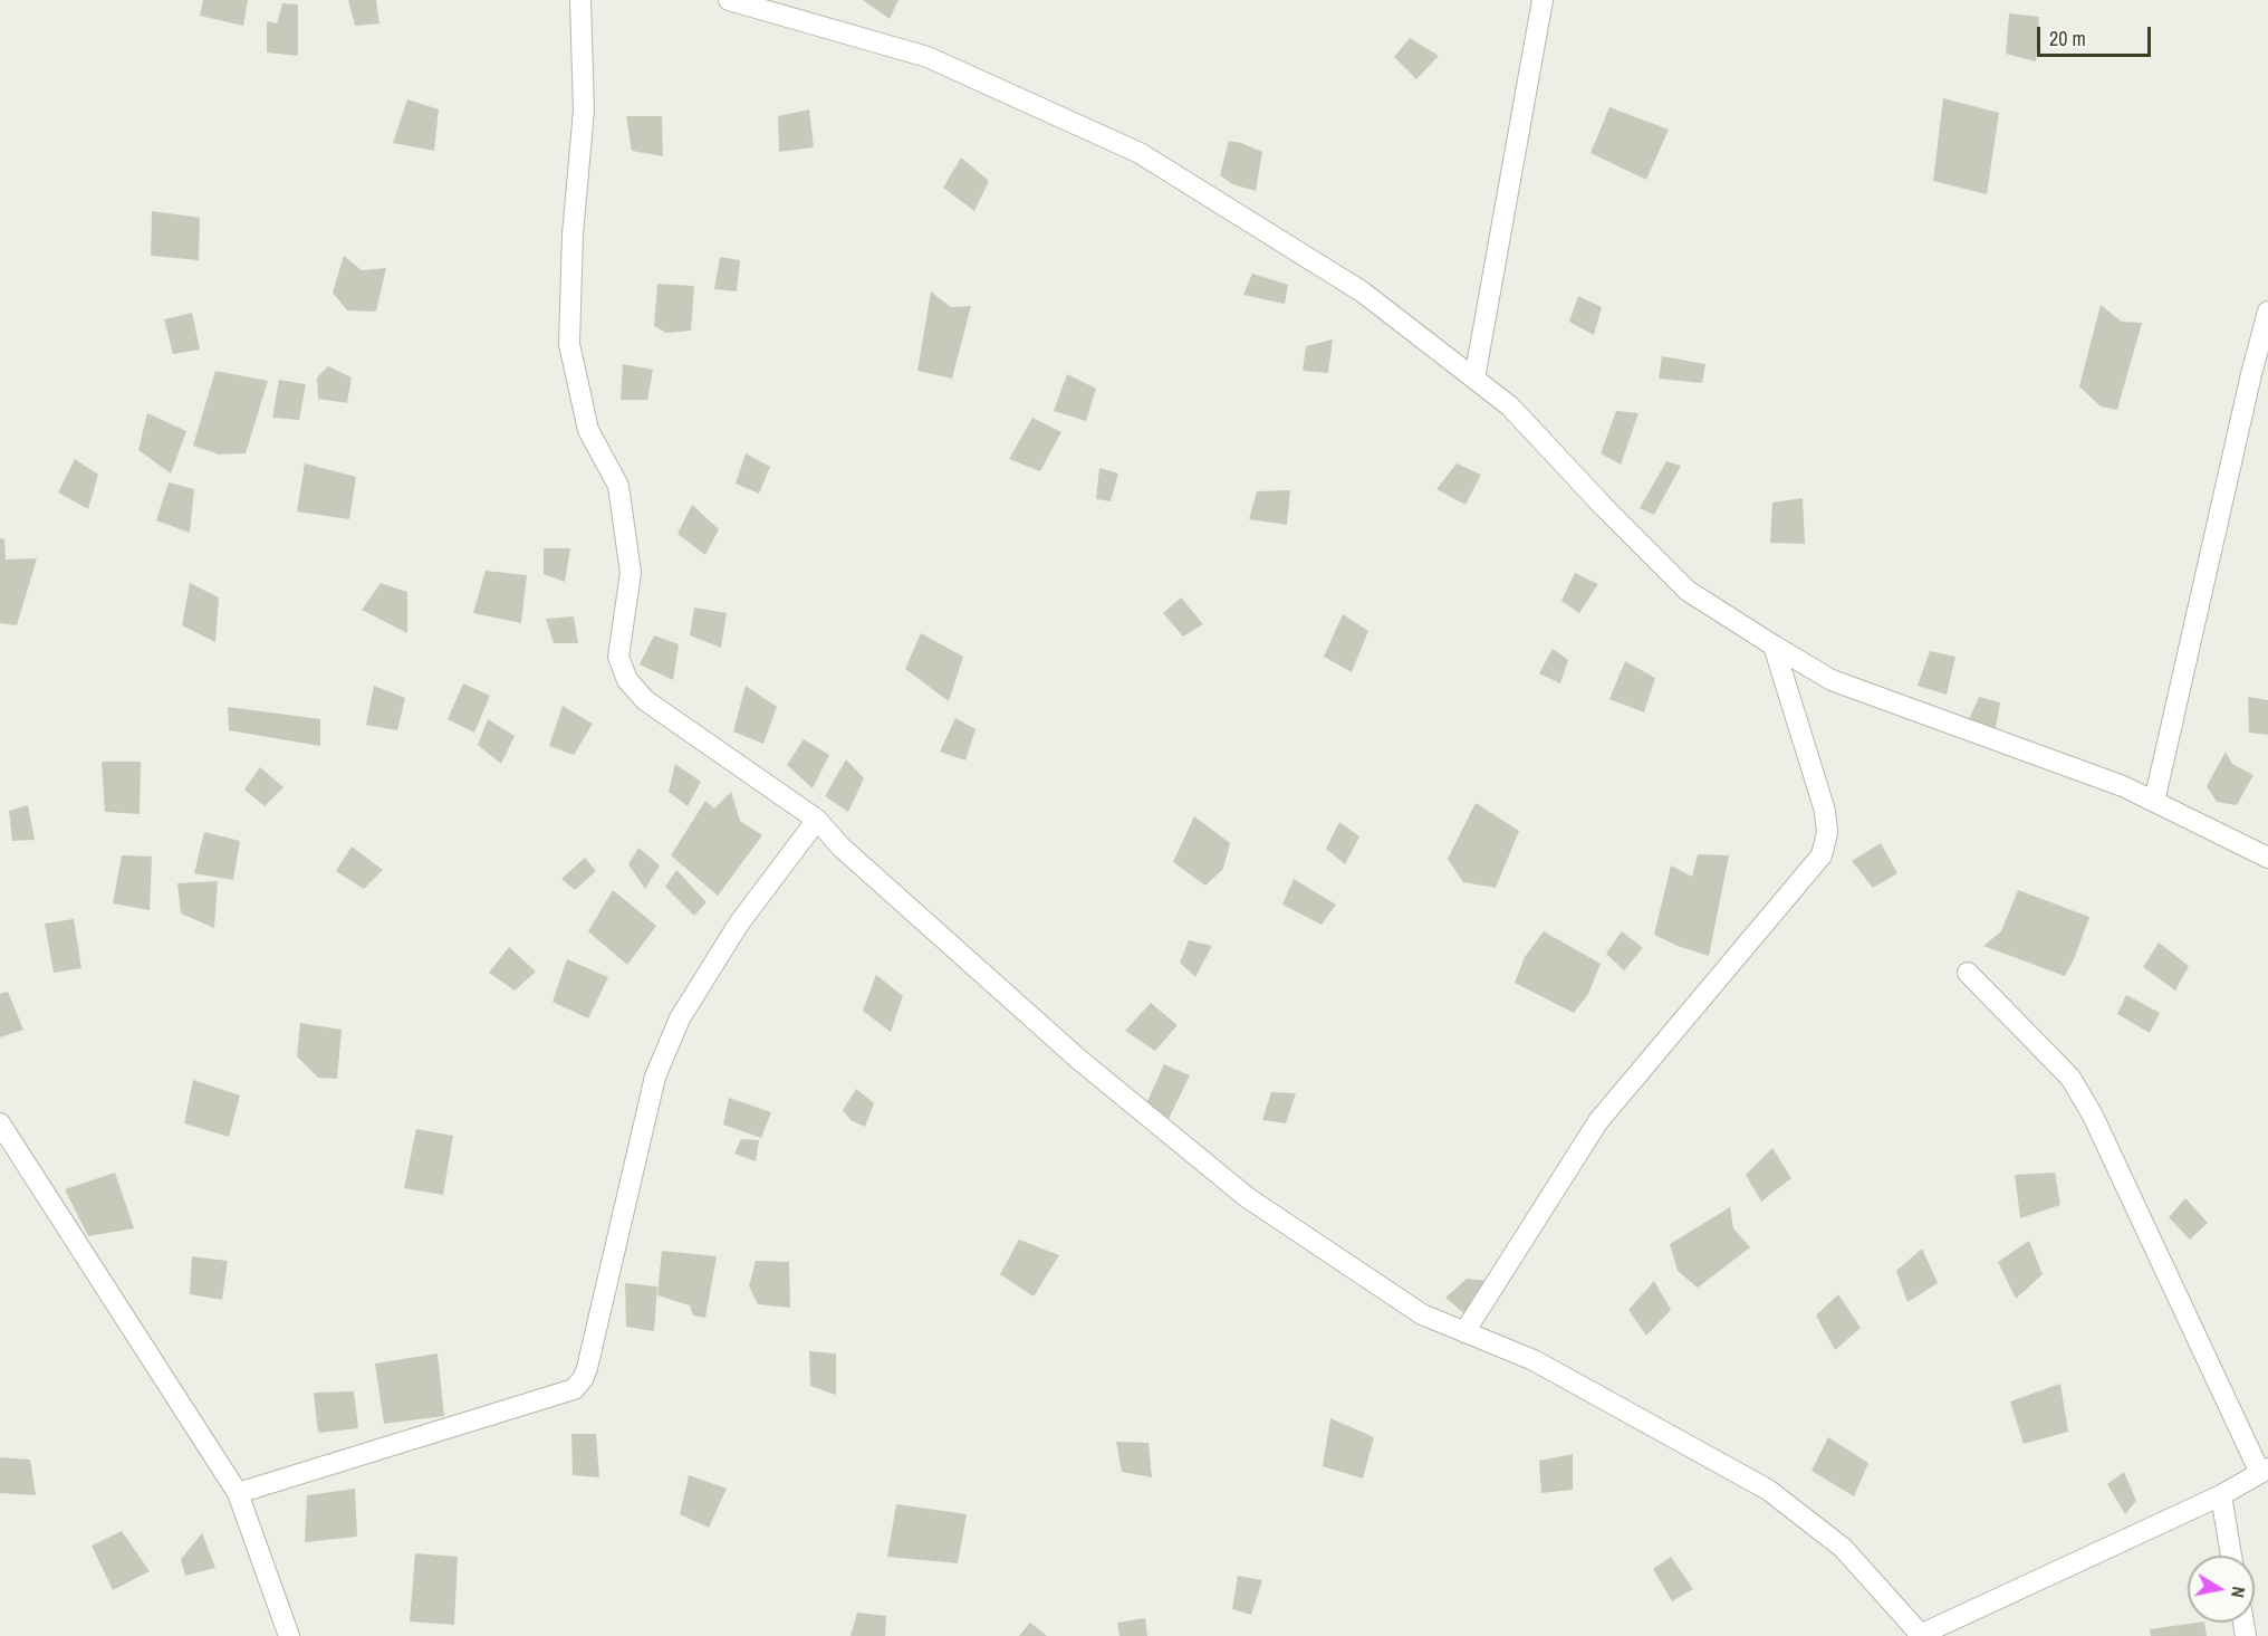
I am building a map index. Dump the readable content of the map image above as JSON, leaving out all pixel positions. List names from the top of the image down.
{
  "scale_bar": "20 m",
  "north": "right"
}
